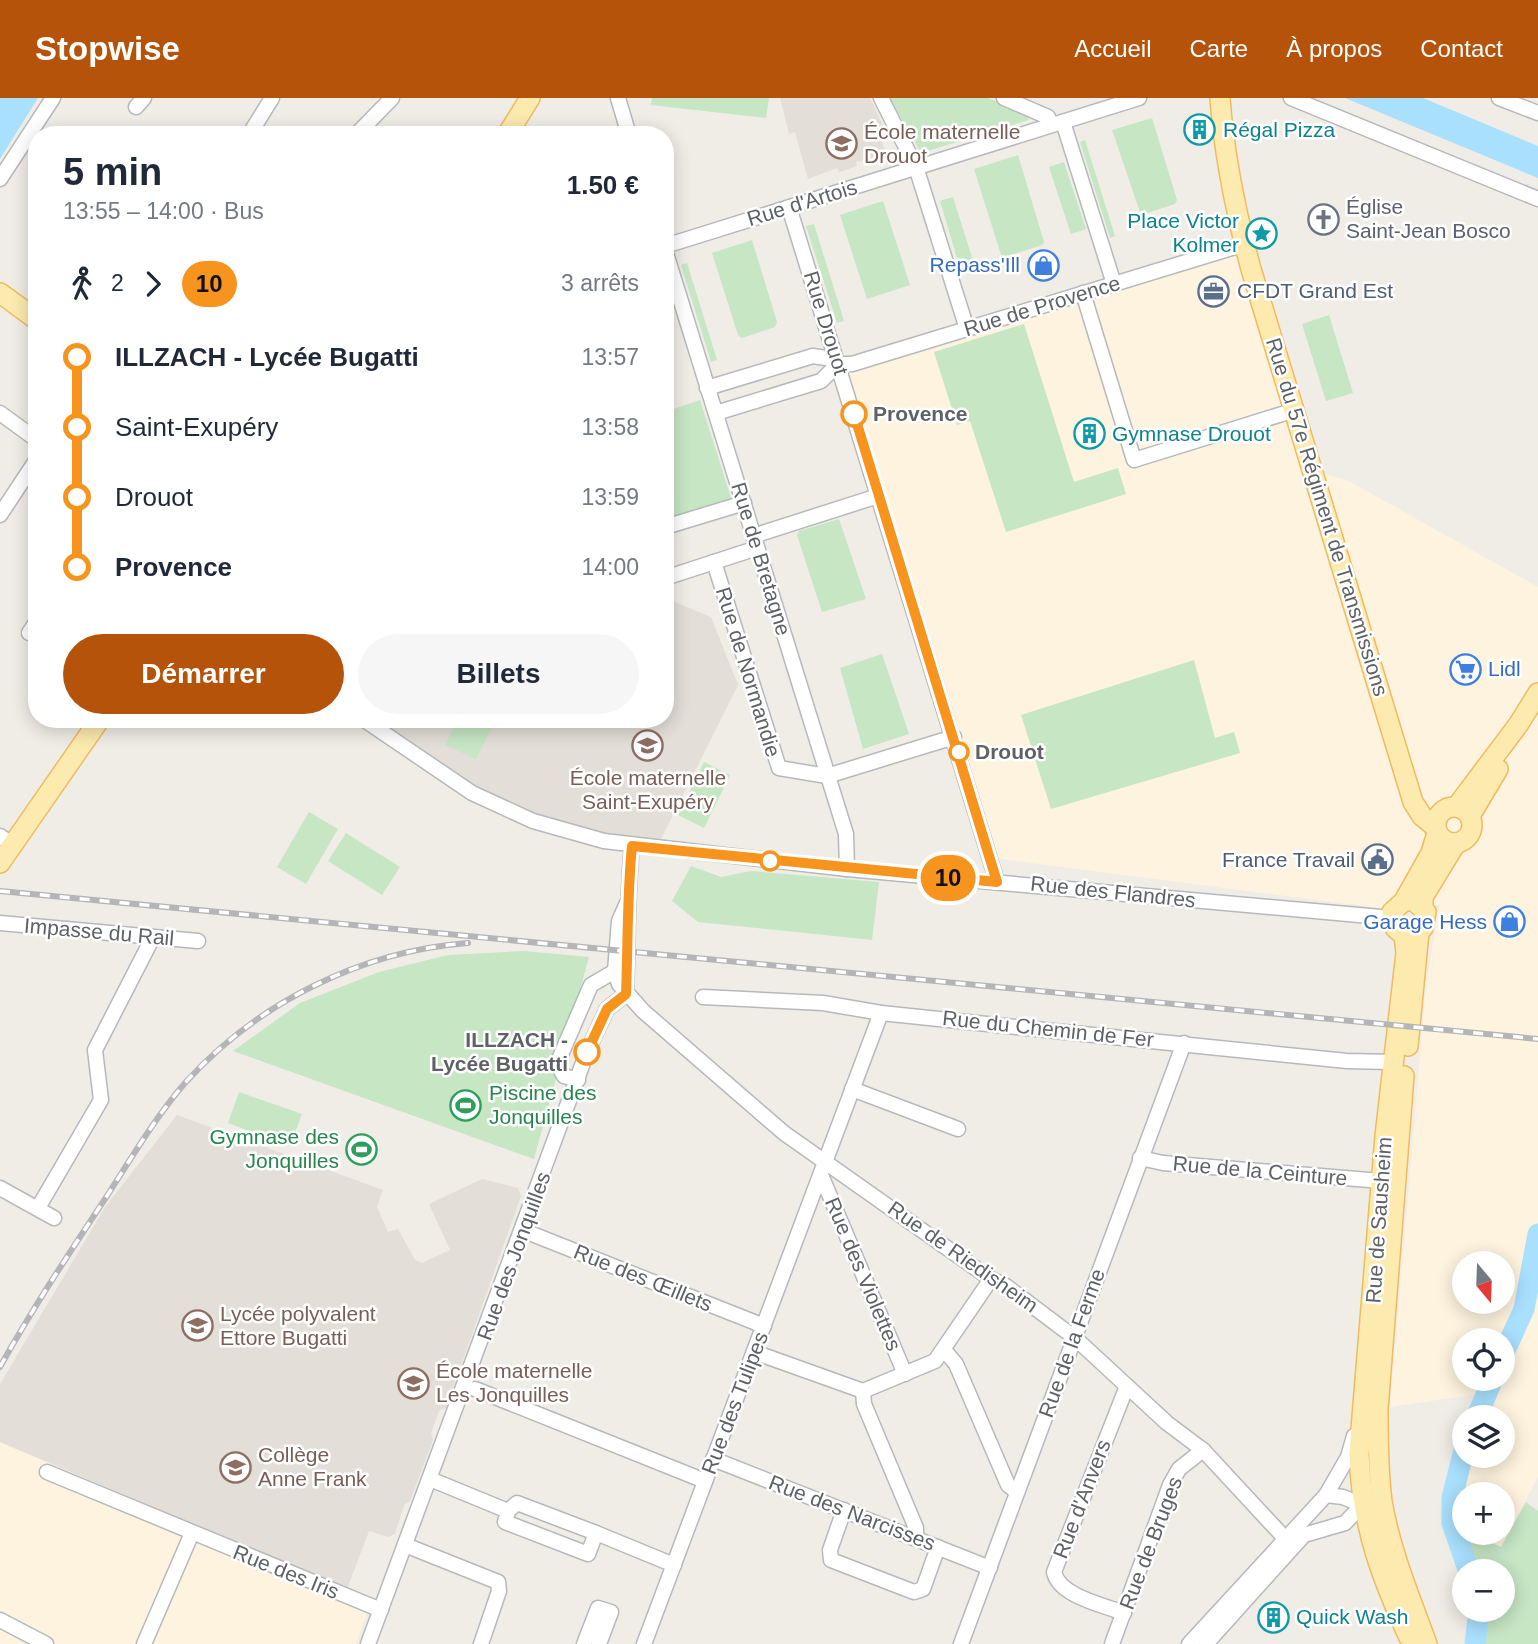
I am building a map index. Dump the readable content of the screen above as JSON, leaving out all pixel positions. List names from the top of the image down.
{
  "streets": {
    "main road": ["Rue du 57e Régiment de Transmissions", "Rue de Sausheim"],
    "street": [
      "Rue d'Artois",
      "Rue de Provence",
      "Rue Drouot",
      "Rue de Bretagne",
      "Rue de Normandie",
      "Rue des Flandres",
      "Impasse du Rail",
      "Rue du Chemin de Fer",
      "Rue de la Ceinture",
      "Rue des Jonquilles",
      "Rue de Riedisheim",
      "Rue des Violettes",
      "Rue des Œillets",
      "Rue de la Ferme",
      "Rue des Tulipes",
      "Rue d'Anvers",
      "Rue des Narcisses",
      "Rue de Bruges",
      "Rue des Iris"
    ]
  },
  "crossings": [
    ["Rue d'Artois", "Rue Drouot"],
    ["Rue de Provence", "Rue Drouot"],
    ["Rue de Provence", "Rue du 57e Régiment de Transmissions"],
    ["Rue de Provence", "Rue de Bretagne"],
    ["Rue Drouot", "Rue de Normandie"],
    ["Rue Drouot", "Rue des Flandres"],
    ["Rue de Bretagne", "Rue de Normandie"],
    ["Rue de Bretagne", "Rue des Flandres"],
    ["Rue des Flandres", "Rue de Sausheim"],
    ["Rue du Chemin de Fer", "Rue de Sausheim"],
    ["Rue du Chemin de Fer", "Rue de la Ferme"],
    ["Rue du Chemin de Fer", "Rue des Tulipes"],
    ["Rue de la Ceinture", "Rue de Sausheim"],
    ["Rue de la Ceinture", "Rue de la Ferme"],
    ["Rue des Jonquilles", "Rue de Riedisheim"],
    ["Rue des Jonquilles", "Rue des Œillets"],
    ["Rue des Jonquilles", "Rue des Iris"],
    ["Rue de Riedisheim", "Rue des Violettes"],
    ["Rue de Riedisheim", "Rue de la Ferme"],
    ["Rue de Riedisheim", "Rue des Tulipes"],
    ["Rue de Riedisheim", "Rue d'Anvers"],
    ["Rue de Riedisheim", "Rue de Bruges"],
    ["Rue des Violettes", "Rue des Tulipes"],
    ["Rue des Œillets", "Rue des Tulipes"],
    ["Rue de la Ferme", "Rue des Narcisses"],
    ["Rue des Tulipes", "Rue des Narcisses"],
    ["Rue d'Anvers", "Rue de Bruges"]
  ],
  "places": {
    "building": ["Régal Pizza", "Gymnase Drouot", "Quick Wash"],
    "school or university": [
      "École maternelle Drouot",
      "École maternelle Saint-Exupéry",
      "Lycée polyvalent Ettore Bugatti",
      "École maternelle Les Jonquilles",
      "Collège Anne Frank"
    ],
    "church": ["Église Saint-Jean Bosco"],
    "place": ["Place Victor Kolmer"],
    "shop": ["Repass'Ill", "Garage Hess"],
    "office": ["CFDT Grand Est"],
    "other": ["Provence", "Drouot", "ILLZACH - Lycée Bugatti"],
    "supermarket": ["Lidl"],
    "public building": ["France Travail"],
    "sports": ["Piscine des Jonquilles", "Gymnase des Jonquilles"]
  },
  "lines": ["bus line 10"],
  "north": "bottom",
  "page": {
    "header": "Stopwise",
    "nav": [
      "Accueil",
      "Carte",
      "À propos",
      "Contact"
    ],
    "on_map": "10",
    "heading": ["5 min", "13:55 – 14:00 · Bus", "1.50 €"],
    "legs": ["2", "10", "3 arrêts"],
    "list": [
      {
        "name": "ILLZACH - Lycée Bugatti",
        "value": "13:57"
      },
      {
        "name": "Saint-Exupéry",
        "value": "13:58"
      },
      {
        "name": "Drouot",
        "value": "13:59"
      },
      {
        "name": "Provence",
        "value": "14:00"
      }
    ],
    "buttons": ["Démarrer", "Billets"],
    "map_buttons": ["+", "−"]
  }
}
